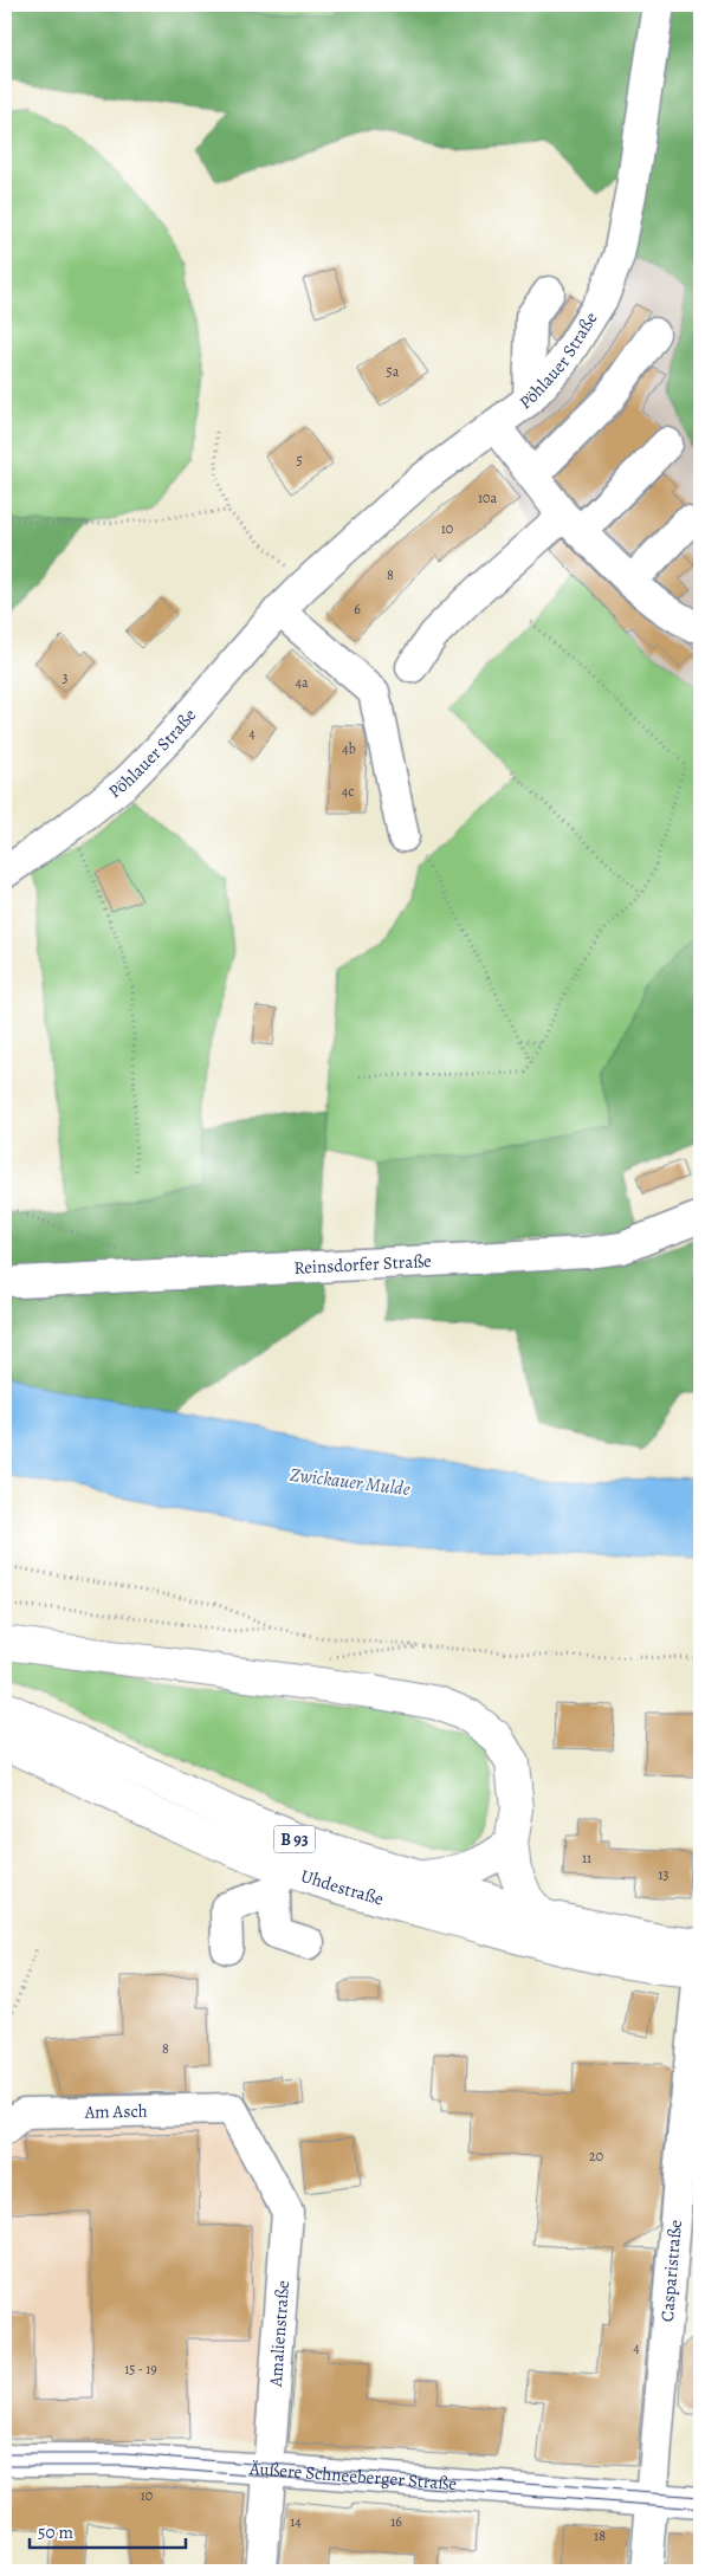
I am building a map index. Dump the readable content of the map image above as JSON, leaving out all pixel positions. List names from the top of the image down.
{
  "streets": {
    "main road": ["B 93", "Uhdestraße"],
    "street": [
      "Pöhlauer Straße",
      "Reinsdorfer Straße",
      "Am Asch",
      "Casparistraße",
      "Amalienstraße",
      "Äußere Schneeberger Straße"
    ]
  },
  "crossings": [
    ["Uhdestraße", "Casparistraße"],
    ["Am Asch", "Amalienstraße"],
    ["Casparistraße", "Äußere Schneeberger Straße"],
    ["Amalienstraße", "Äußere Schneeberger Straße"]
  ],
  "water": ["Zwickauer Mulde"],
  "house_numbers": [
    "5a",
    "5",
    "10a",
    "10",
    "8",
    "6",
    "3",
    "4a",
    "4",
    "4b",
    "4c",
    "11",
    "13",
    "8",
    "20",
    "4",
    "15 - 19",
    "10",
    "14",
    "16",
    "18"
  ],
  "scale_bar": "50 m"
}
